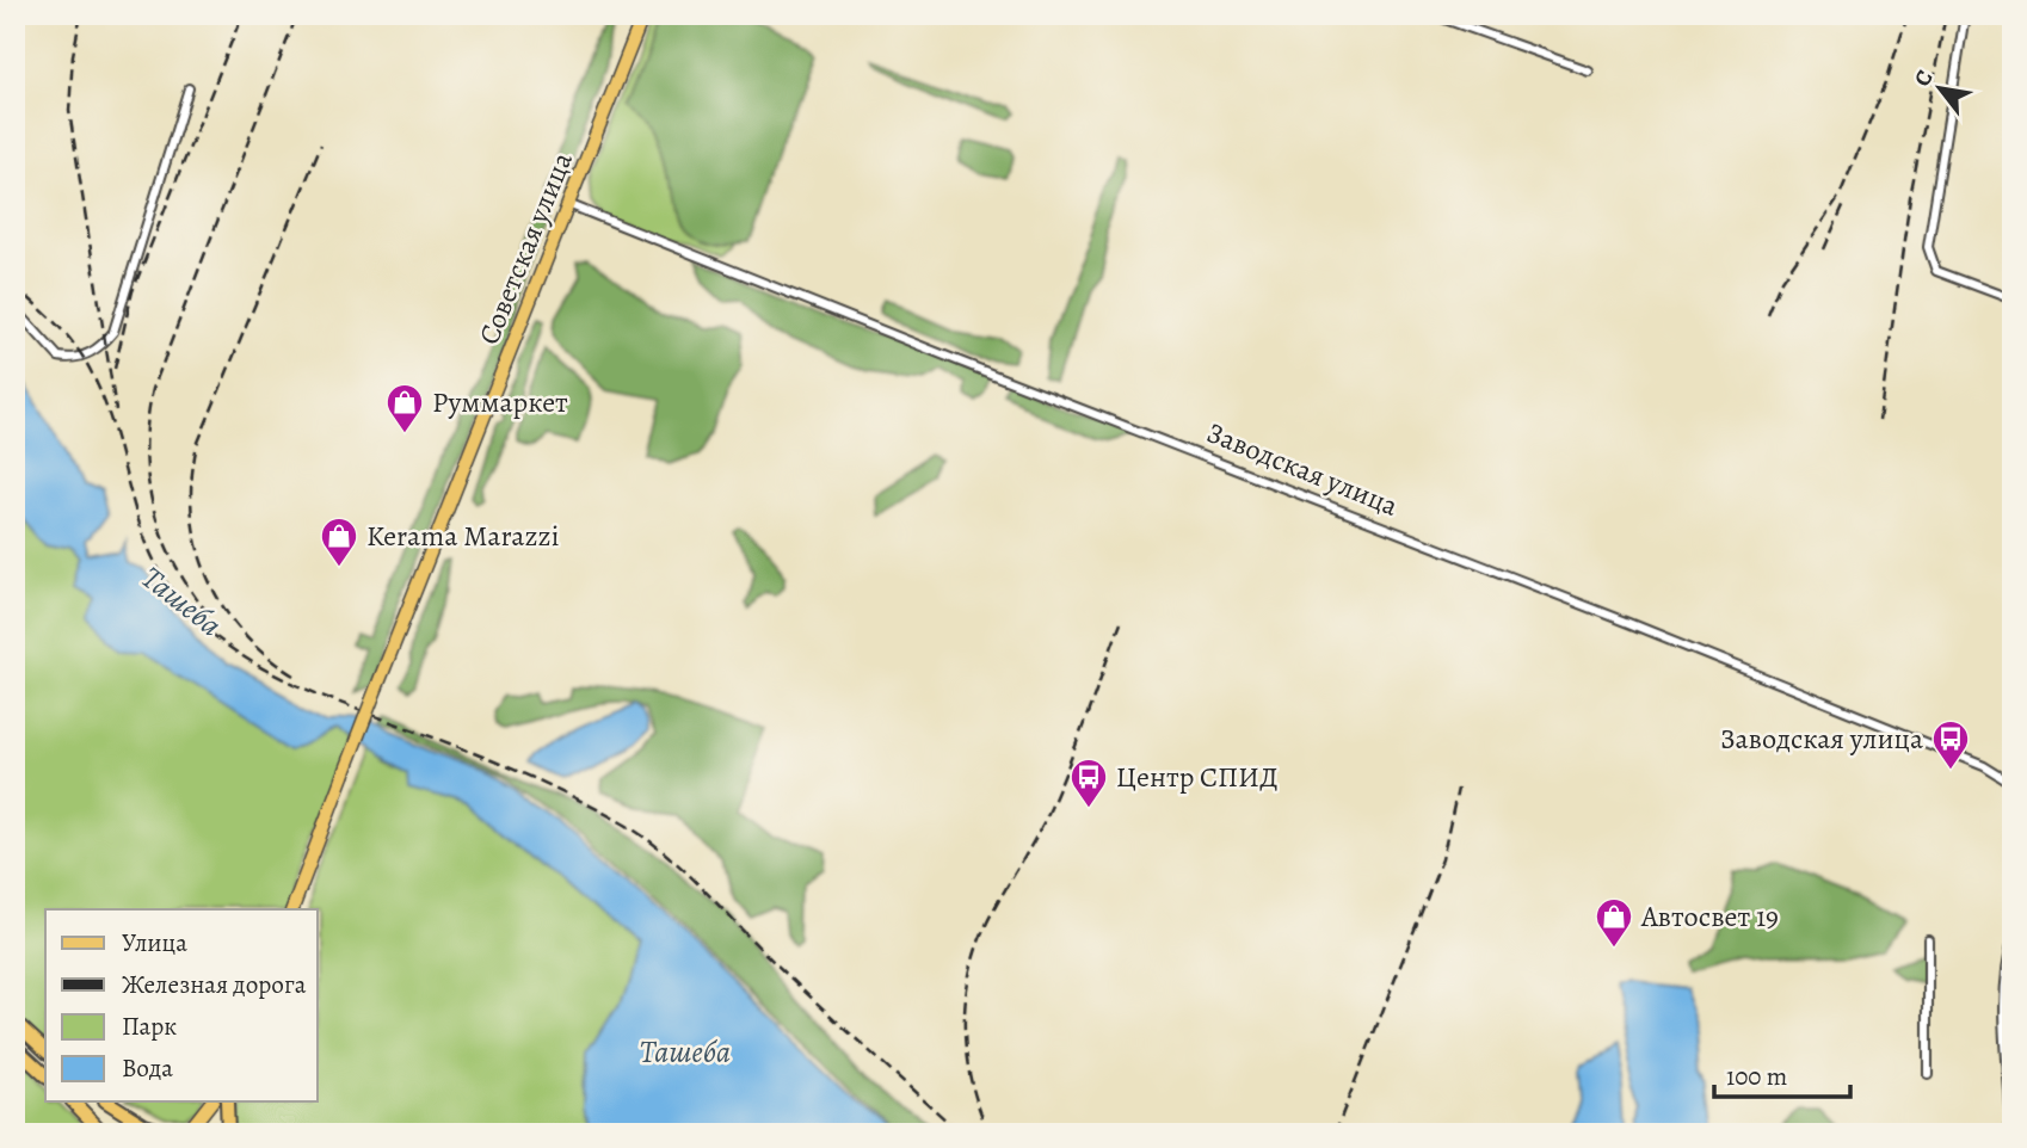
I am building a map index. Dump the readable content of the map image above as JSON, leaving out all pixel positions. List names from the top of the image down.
{
  "streets": {
    "main road": ["Советская улица"],
    "street": ["Заводская улица"]
  },
  "crossings": [
    ["Советская улица", "Заводская улица"]
  ],
  "water": ["Ташеба"],
  "places": {
    "shop": ["Руммаркет", "Kerama Marazzi", "Автосвет 19"],
    "bus stop": ["Заводская улица", "Центр СПИД"]
  },
  "legend": [
    "Улица",
    "Железная дорога",
    "Парк",
    "Вода"
  ],
  "scale_bar": "100 m",
  "north": "top left"
}
